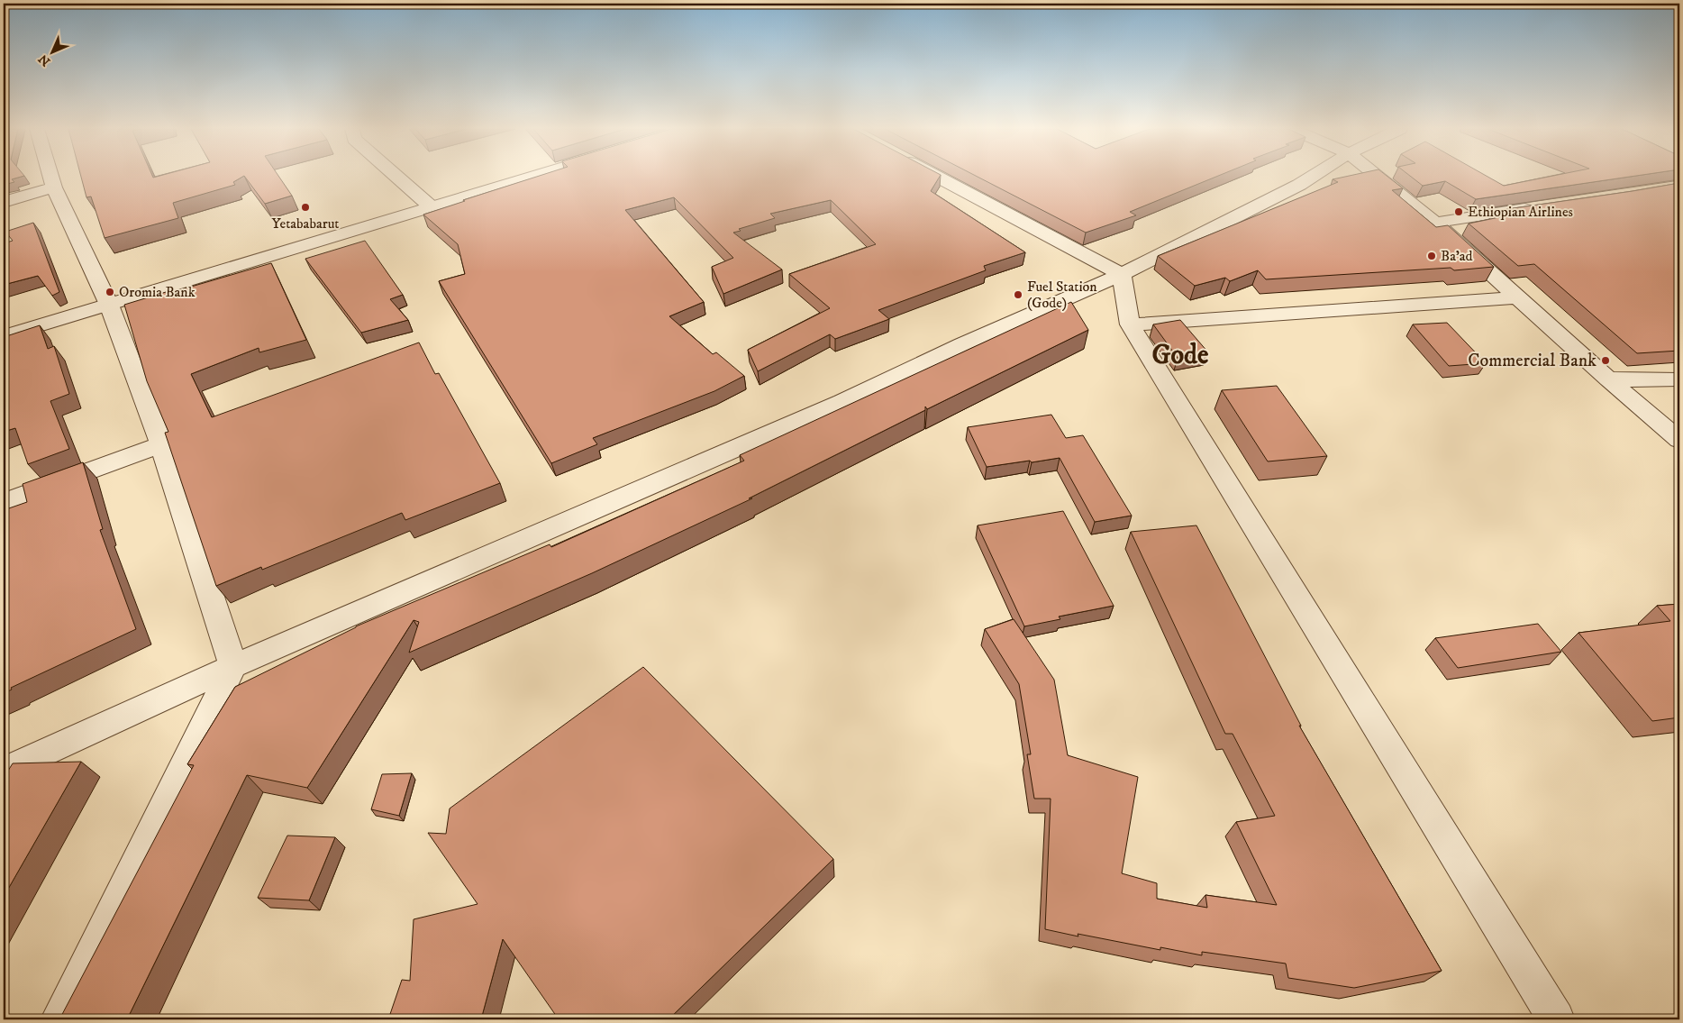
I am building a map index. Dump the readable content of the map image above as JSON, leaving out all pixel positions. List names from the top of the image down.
{
  "districts": ["Gode"],
  "places": [
    "Yetababarut",
    "Ethiopian Airlines",
    "Ba'ad",
    "Oromia Bank",
    "Fuel Station (Gode)",
    "Commercial Bank"
  ],
  "north": "bottom left"
}
